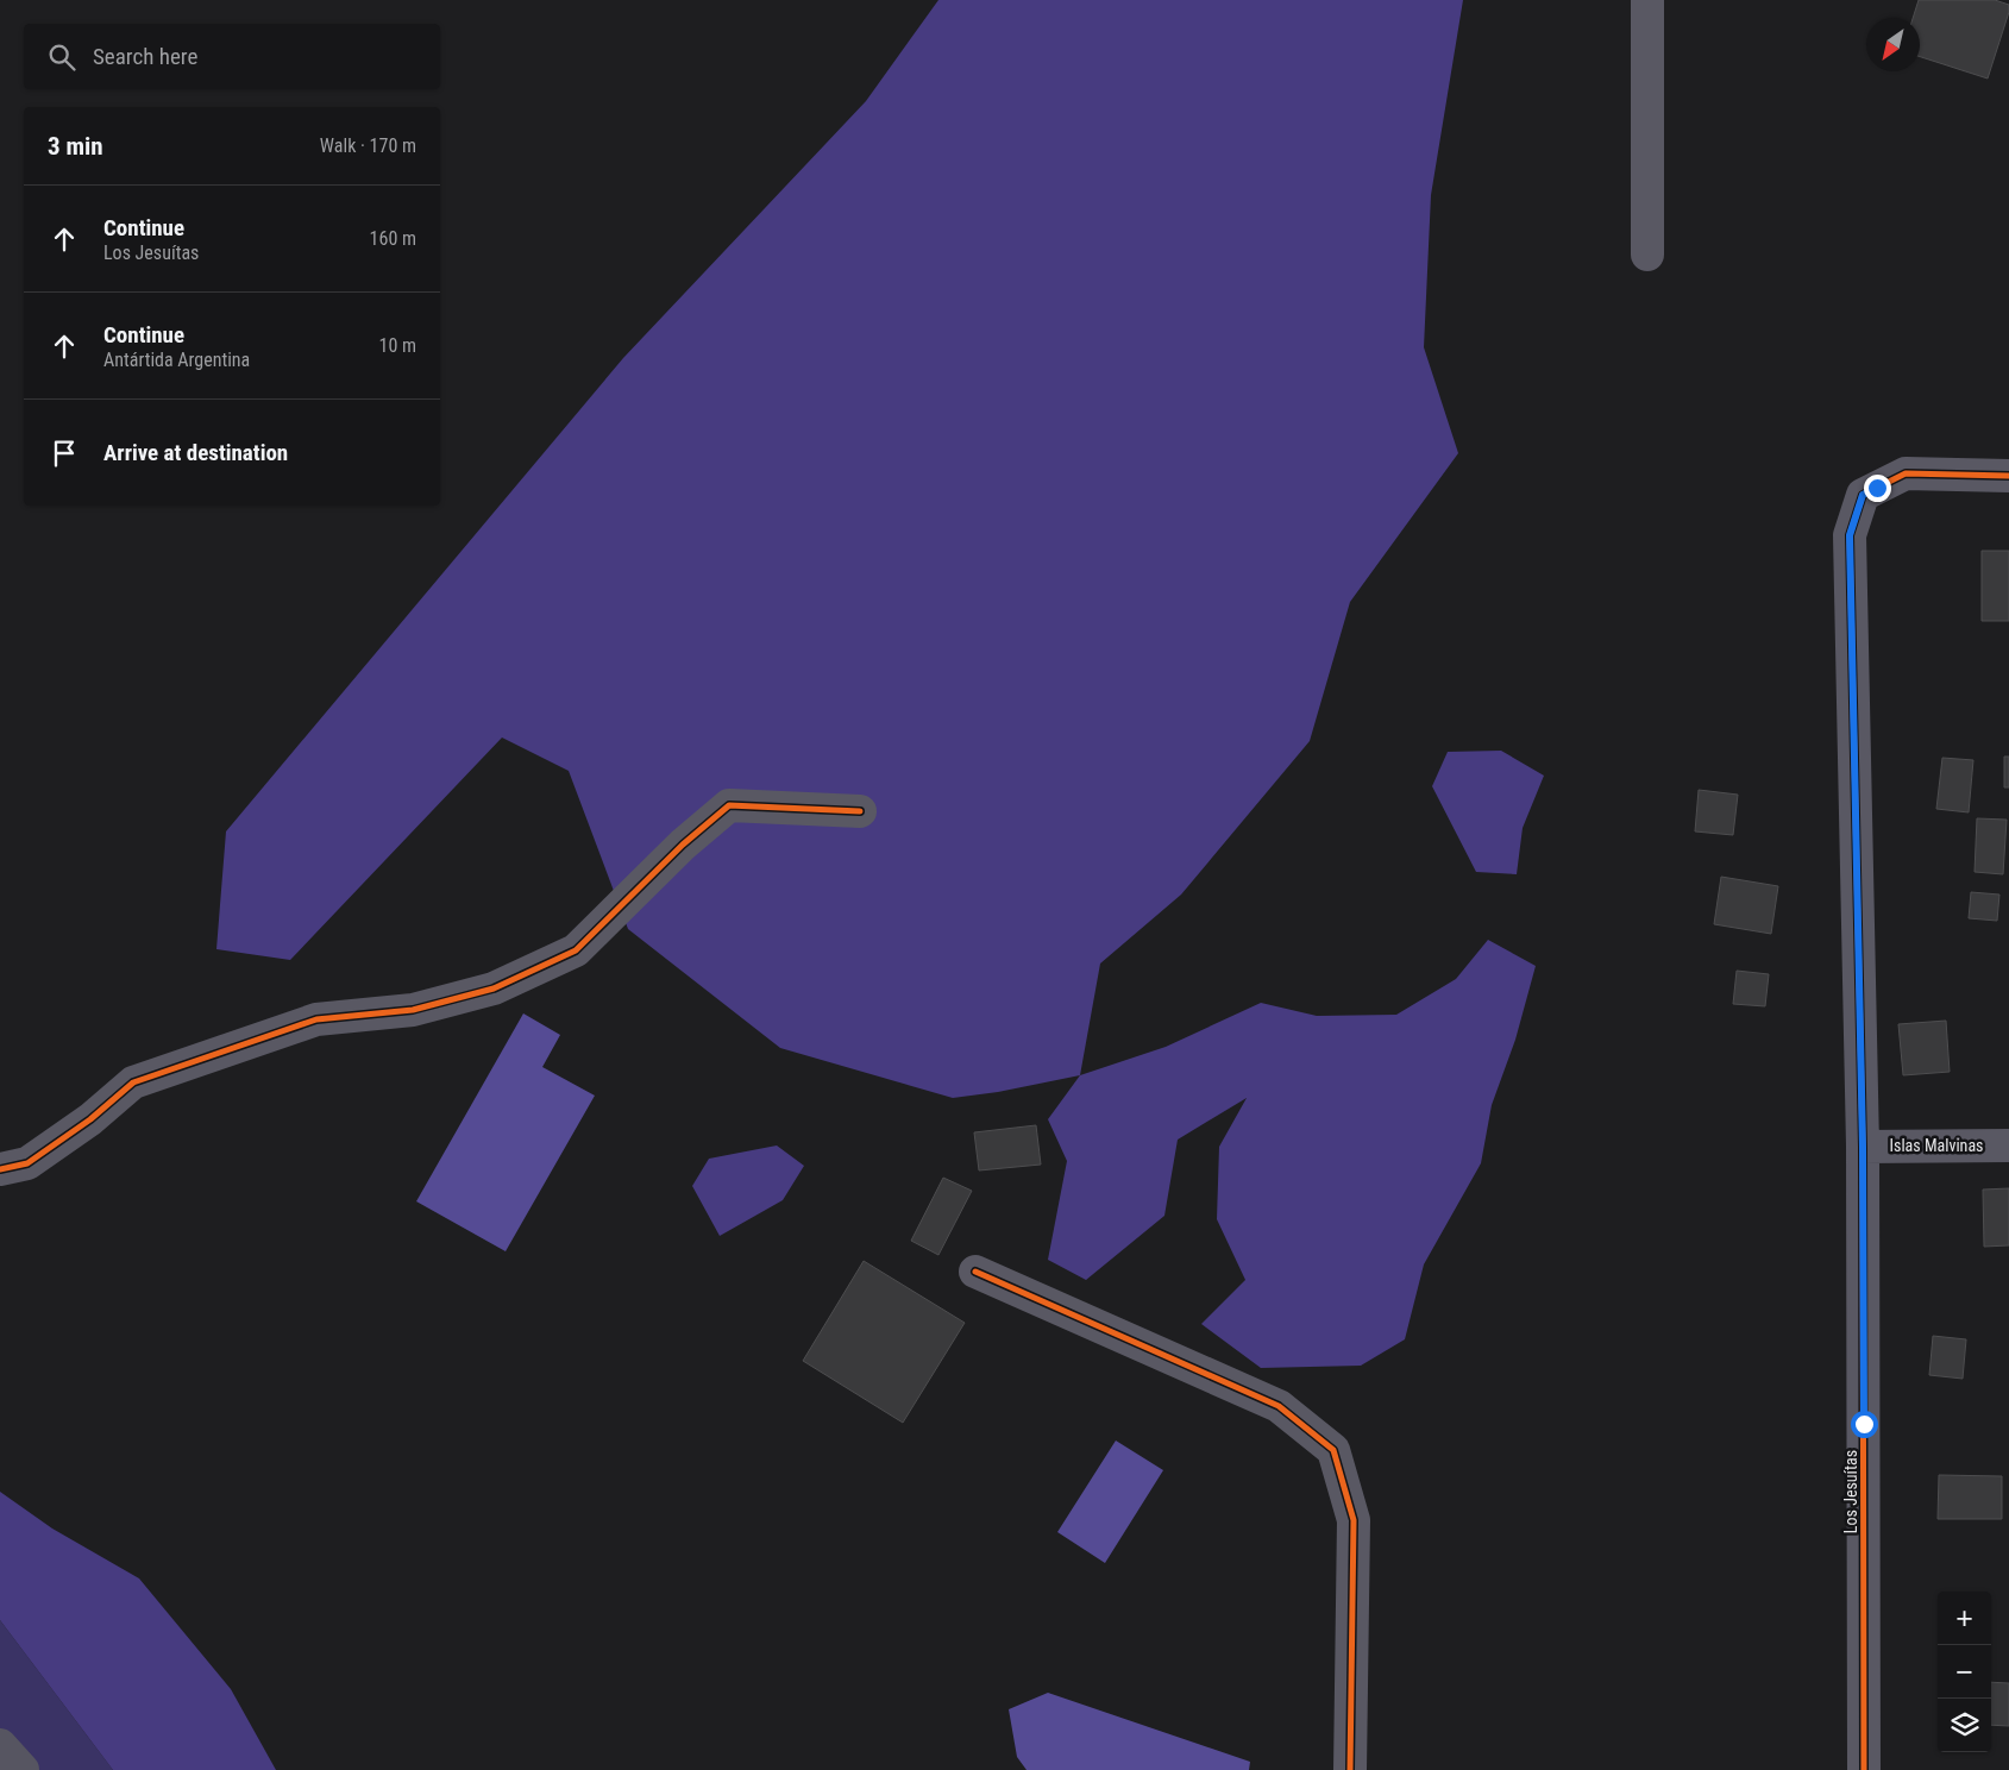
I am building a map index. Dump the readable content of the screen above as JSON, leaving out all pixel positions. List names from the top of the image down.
{
  "streets": {
    "street": ["Islas Malvinas", "Los Jesuítas"]
  },
  "crossings": [
    ["Islas Malvinas", "Los Jesuítas"]
  ],
  "north": "bottom left",
  "page": {
    "search": "Search here",
    "heading": ["3 min", "Walk · 170 m"],
    "list": [
      ["Continue", "Los Jesuítas", "160 m"],
      ["Continue", "Antártida Argentina", "10 m"],
      "Arrive at destination"
    ],
    "map_buttons": ["+", "−"]
  }
}
